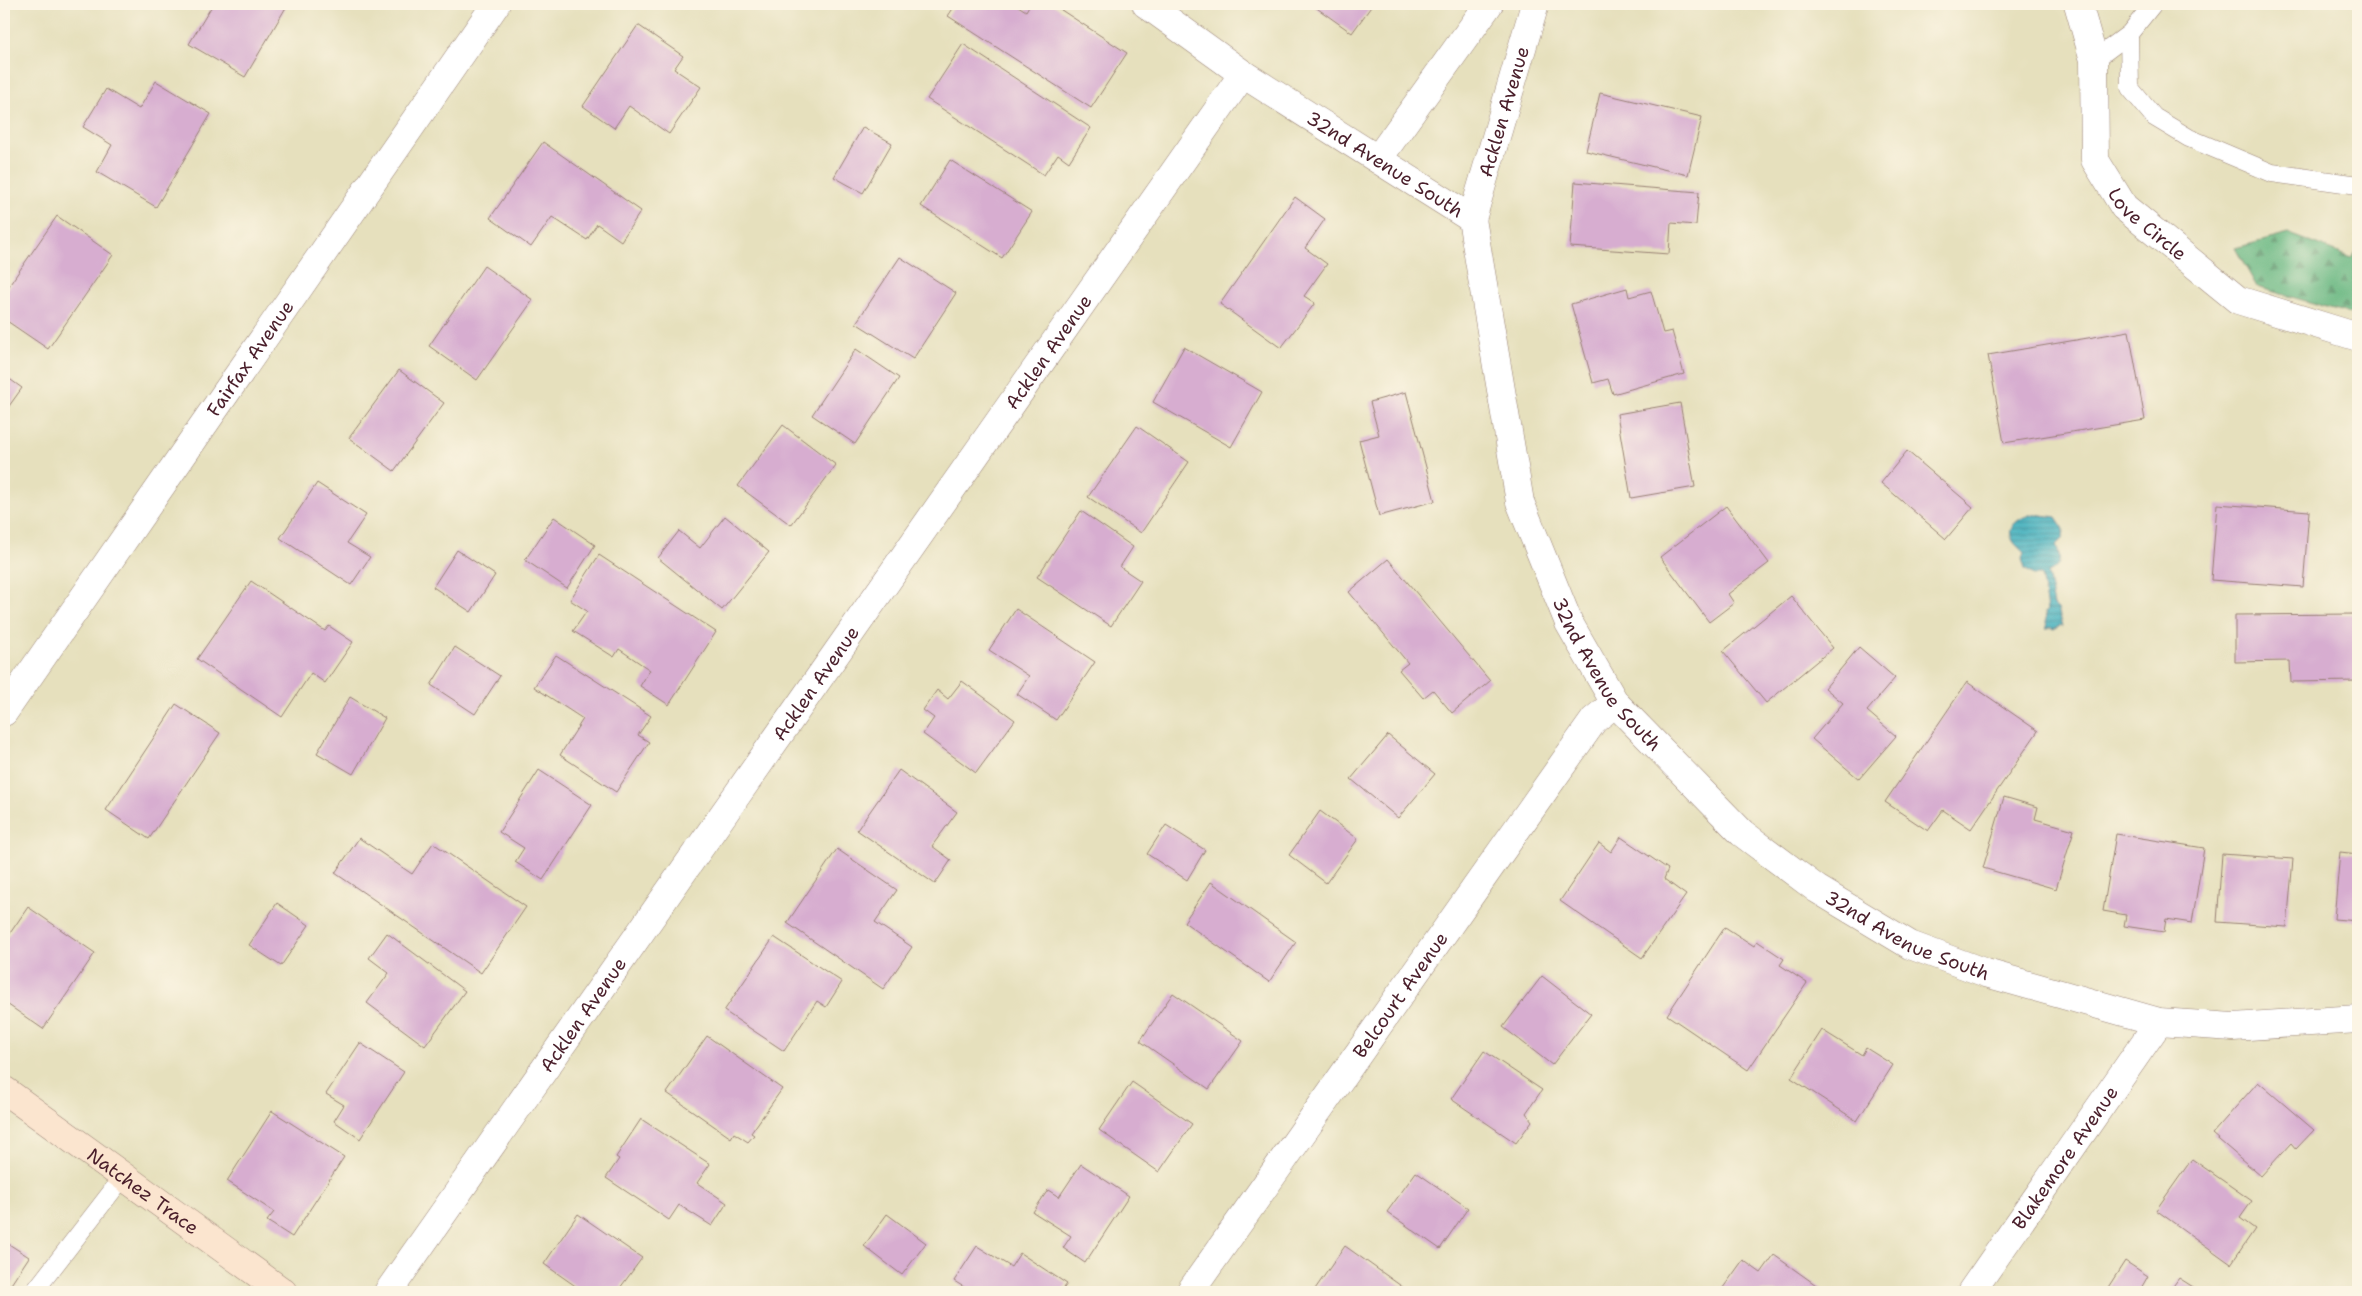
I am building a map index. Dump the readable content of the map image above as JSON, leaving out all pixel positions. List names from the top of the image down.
{
  "streets": {
    "main road": ["Natchez Trace"],
    "street": [
      "Acklen Avenue",
      "32nd Avenue South",
      "Love Circle",
      "Fairfax Avenue",
      "Belcourt Avenue",
      "Blakemore Avenue"
    ]
  },
  "crossings": [
    ["Acklen Avenue", "32nd Avenue South"],
    ["32nd Avenue South", "Belcourt Avenue"],
    ["32nd Avenue South", "Blakemore Avenue"]
  ]
}
